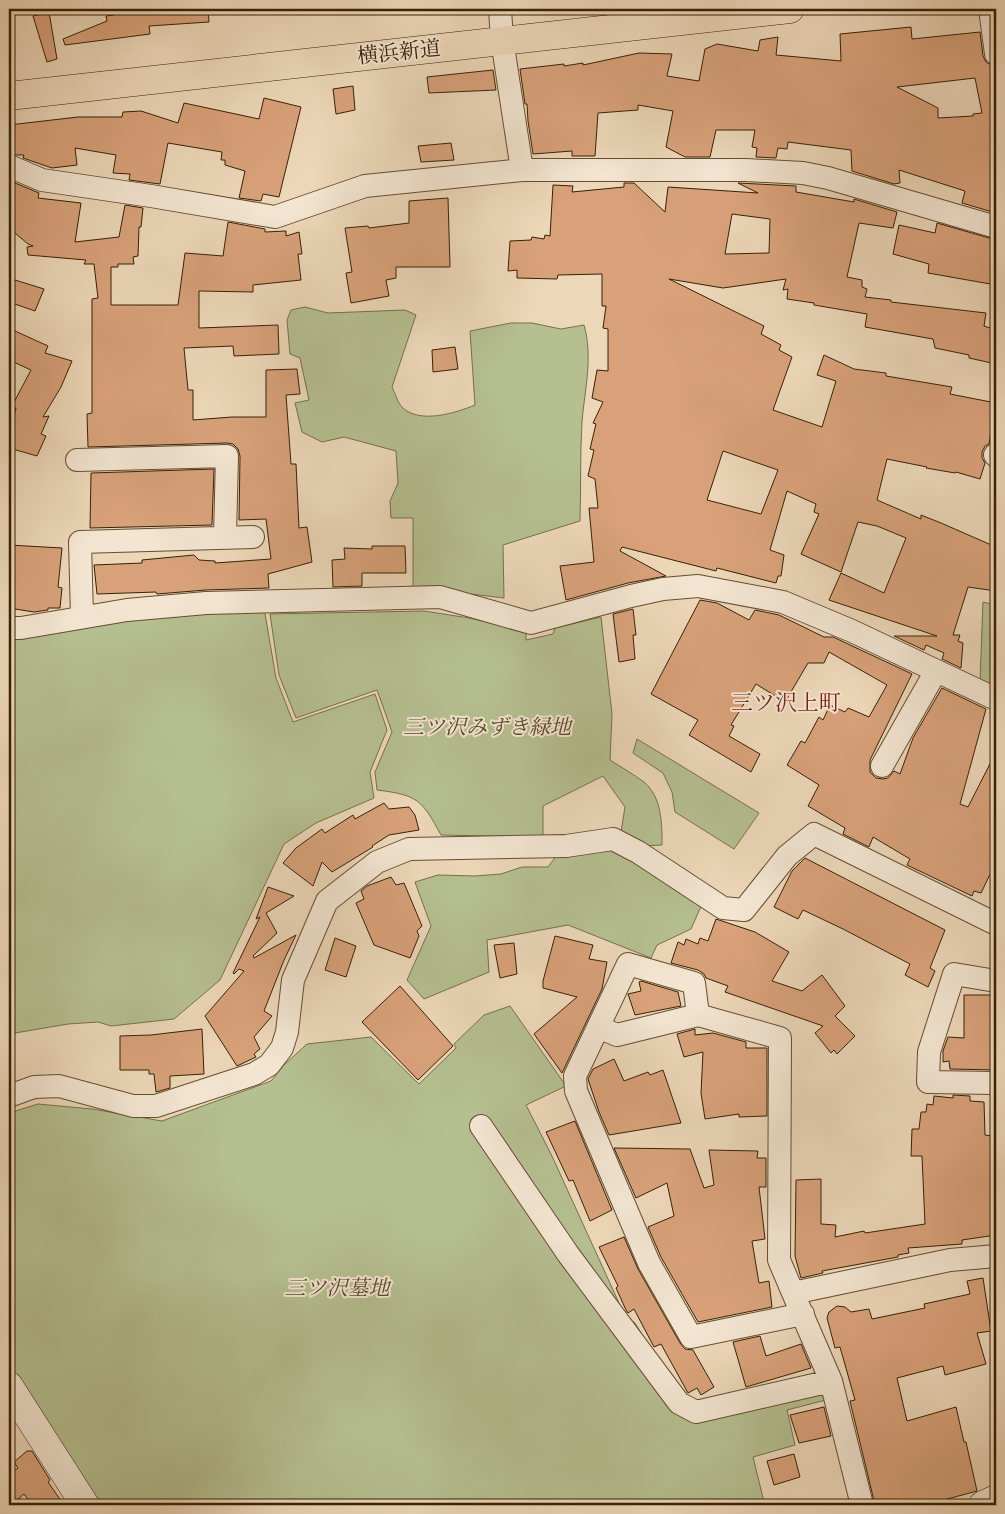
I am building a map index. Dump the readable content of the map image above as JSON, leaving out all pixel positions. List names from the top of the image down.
{
  "streets": {
    "highway": ["横浜新道"]
  },
  "districts": ["三ツ沢上町"],
  "parks": ["三ツ沢みずき緑地", "三ツ沢墓地"]
}
